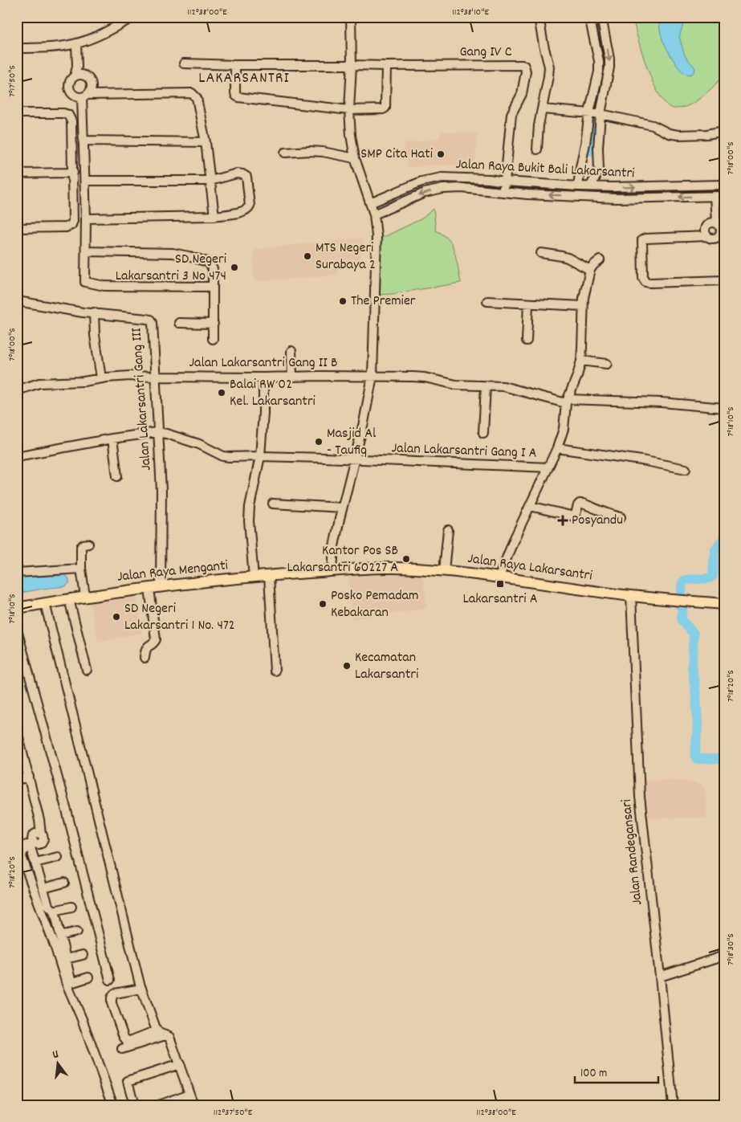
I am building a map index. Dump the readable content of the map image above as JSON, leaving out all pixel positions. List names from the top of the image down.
{
  "streets": {
    "main road": ["Jalan Raya Lakarsantri", "Jalan Raya Menganti"],
    "street": [
      "Gang IV C",
      "Jalan Raya Bukit Bali Lakarsantri",
      "Jalan Lakarsantri Gang II B",
      "Jalan Lakarsantri Gang III",
      "Jalan Lakarsantri Gang I A",
      "Jalan Randegansari"
    ]
  },
  "crossings": [
    ["Gang IV C", "Jalan Raya Bukit Bali Lakarsantri"],
    ["Jalan Lakarsantri Gang II B", "Jalan Lakarsantri Gang III"],
    ["Jalan Lakarsantri Gang III", "Jalan Lakarsantri Gang I A"],
    ["Jalan Lakarsantri Gang III", "Jalan Raya Menganti"],
    ["Jalan Raya Lakarsantri", "Jalan Raya Menganti"],
    ["Jalan Raya Lakarsantri", "Jalan Randegansari"]
  ],
  "districts": ["LAKARSANTRI"],
  "places": {
    "other": [
      "SMP Cita Hati",
      "MTS Negeri Surabaya 2",
      "SD Negeri Lakarsantri 3 No 474",
      "The Premier",
      "Balai RW 02 Kel. Lakarsantri",
      "Masjid Al - Taufiq",
      "Kantor Pos SB Lakarsantri 60227 A",
      "Posko Pemadam Kebakaran",
      "SD Negeri Lakarsantri 1 No. 472",
      "Kecamatan Lakarsantri"
    ],
    "health": ["Posyandu"],
    "transit": ["Lakarsantri A"]
  },
  "scale_bar": "100 m",
  "north": "top",
  "coordinates": [
    "112°38'00\"E",
    "112°38'10\"E",
    "7°17'50\"S",
    "7°18'00\"S",
    "7°18'10\"S",
    "7°18'20\"S",
    "7°18'30\"S",
    "112°37'50\"E"
  ]
}
